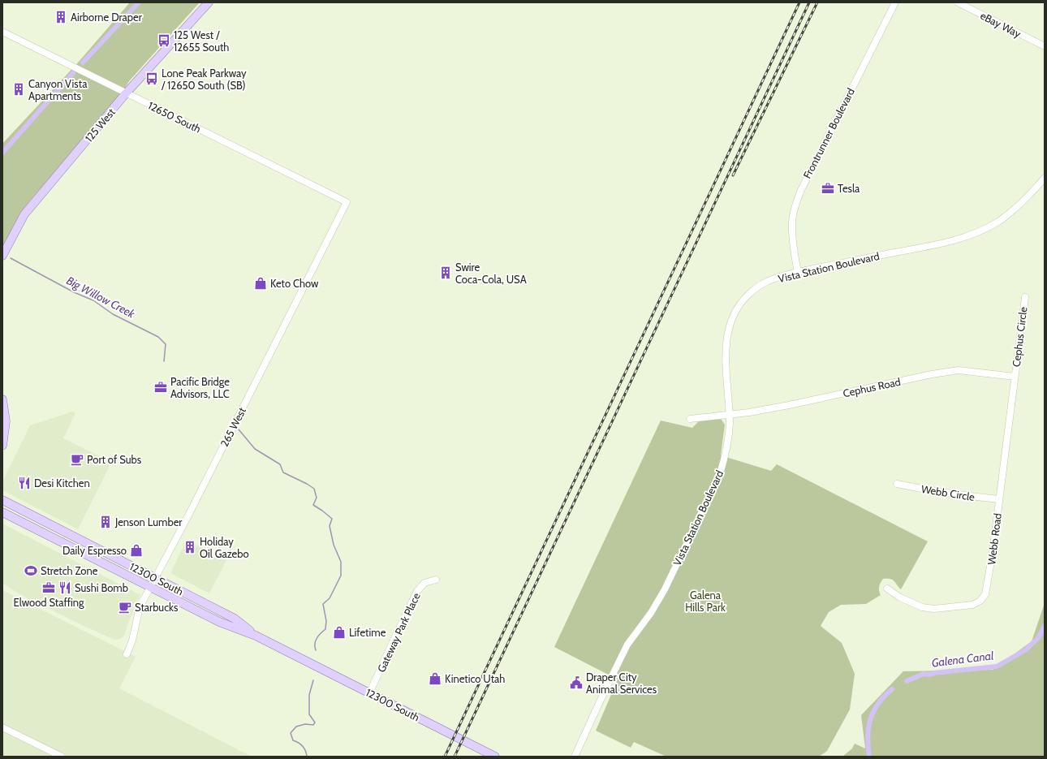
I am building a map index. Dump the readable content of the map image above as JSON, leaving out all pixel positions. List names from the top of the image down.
{
  "streets": {
    "main road": ["125 West", "12300 South"],
    "street": [
      "eBay Way",
      "12650 South",
      "Frontrunner Boulevard",
      "Vista Station Boulevard",
      "Cephus Circle",
      "Cephus Road",
      "265 West",
      "Webb Circle",
      "Webb Road",
      "Gateway Park Place"
    ]
  },
  "crossings": [
    ["12650 South", "125 West"],
    ["12650 South", "265 West"],
    ["Frontrunner Boulevard", "Vista Station Boulevard"],
    ["Vista Station Boulevard", "Cephus Road"],
    ["Cephus Circle", "Cephus Road"],
    ["Cephus Circle", "Webb Road"],
    ["Cephus Road", "Webb Road"],
    ["265 West", "12300 South"],
    ["Webb Circle", "Webb Road"],
    ["12300 South", "Gateway Park Place"]
  ],
  "water": ["Big Willow Creek", "Galena Canal"],
  "parks": ["Galena Hills Park"],
  "places": {
    "building": [
      "Airborne Draper",
      "Canyon Vista Apartments",
      "Swire Coca-Cola, USA",
      "Jenson Lumber",
      "Holiday Oil Gazebo"
    ],
    "bus stop": ["125 West / 12655 South", "Lone Peak Parkway / 12650 South (SB)"],
    "office": ["Tesla", "Pacific Bridge Advisors, LLC", "Elwood Staffing"],
    "shop": [
      "Keto Chow",
      "Daily Espresso",
      "Lifetime",
      "Kinetico Utah"
    ],
    "cafe": ["Port of Subs", "Starbucks"],
    "restaurant": ["Desi Kitchen", "Sushi Bomb"],
    "sports": ["Stretch Zone"],
    "public building": ["Draper City Animal Services"]
  }
}
